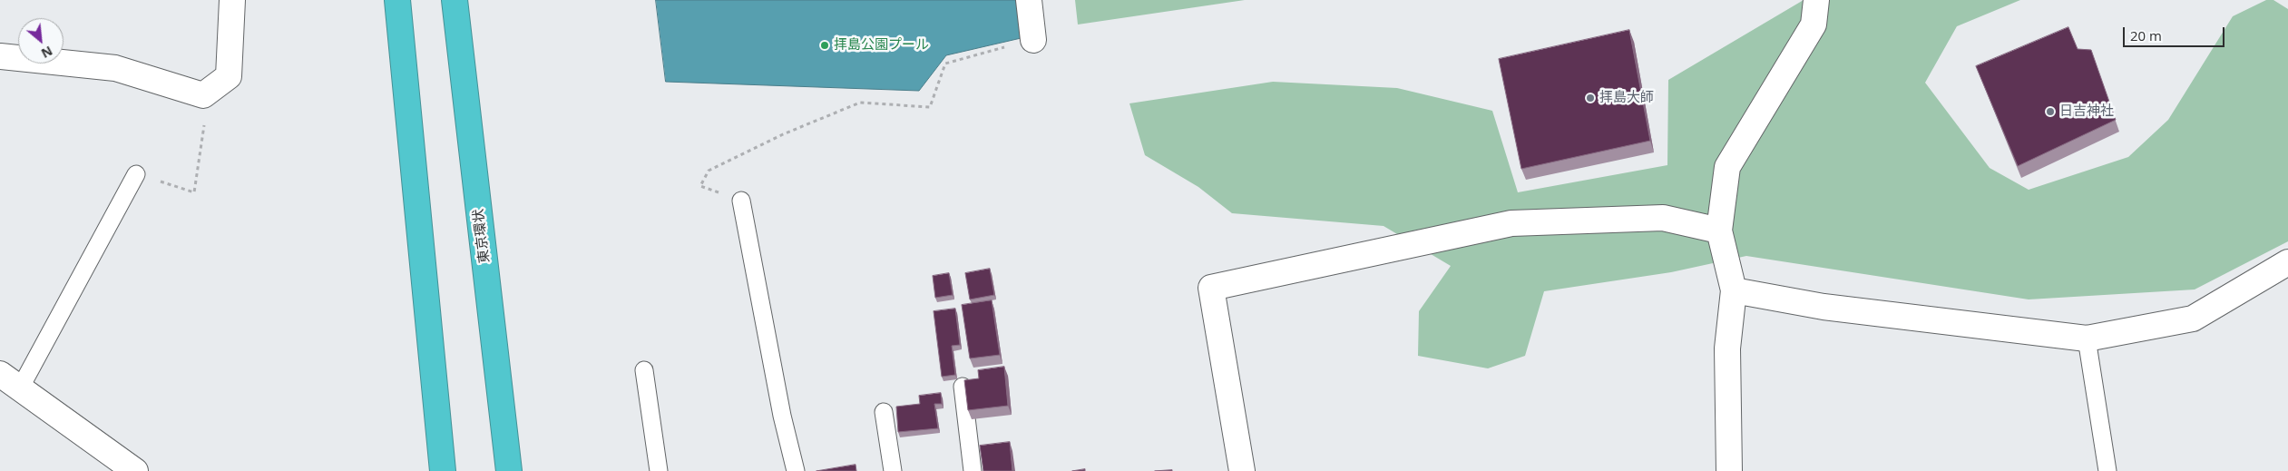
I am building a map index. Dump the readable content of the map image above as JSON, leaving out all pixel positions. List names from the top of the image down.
{
  "streets": {
    "highway": ["東京環状"]
  },
  "places": ["拝島公園プール", "拝島大師", "日吉神社"],
  "scale_bar": "20 m",
  "north": "bottom right"
}
